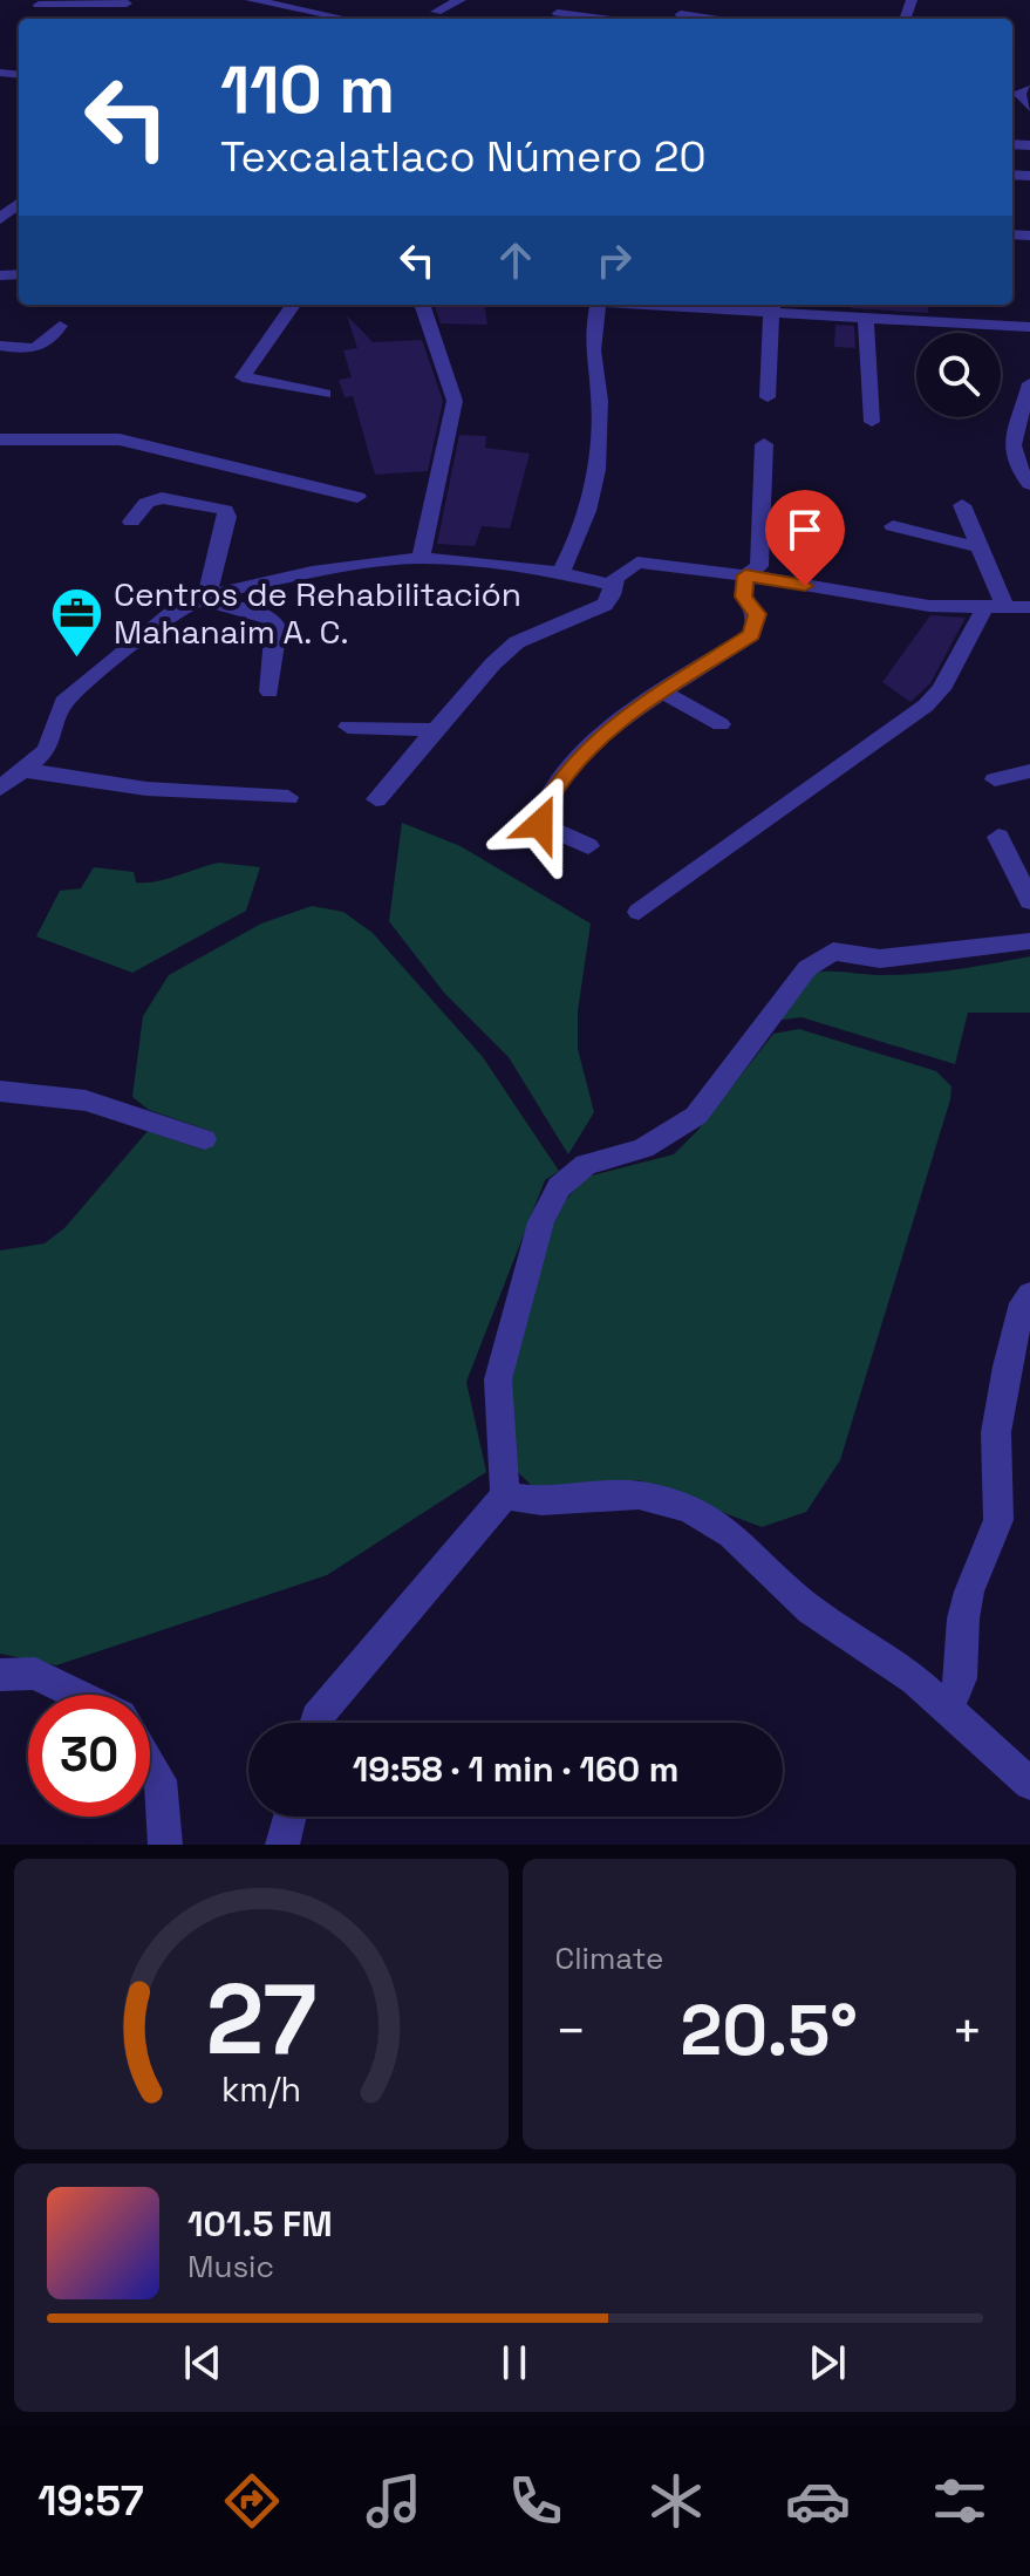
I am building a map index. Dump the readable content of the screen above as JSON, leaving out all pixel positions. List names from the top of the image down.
{
  "places": {
    "office": ["Centros de Rehabilitación Mahanaim A. C."]
  },
  "page": {
    "turn": ["110 m", "Texcalatlaco Número 20"],
    "limit": "30",
    "trip": "19:58 · 1 min · 160 m",
    "tile": "Climate",
    "heat": ["−", "20.5°", "+"],
    "song": ["101.5 FM", "Music"],
    "tabs": "19:57",
    "gauge": ["27", "km/h"]
  }
}
